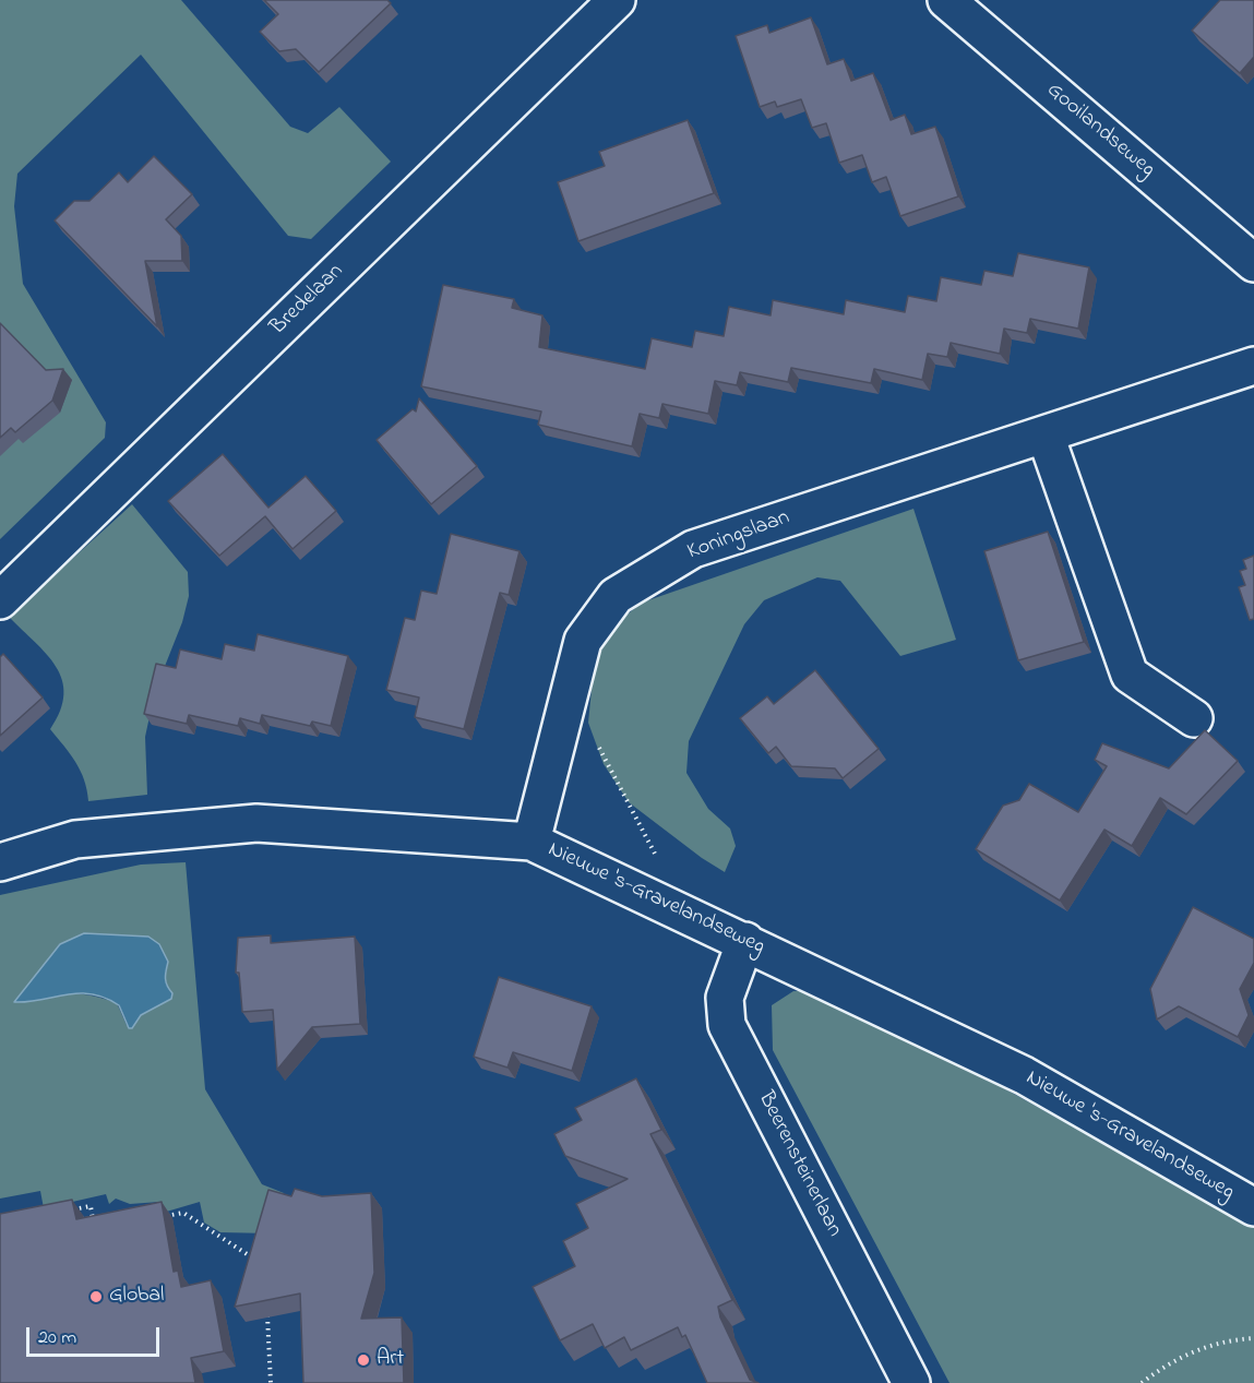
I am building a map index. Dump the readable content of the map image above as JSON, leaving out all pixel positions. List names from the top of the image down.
{
  "streets": {
    "street": [
      "Gooilandseweg",
      "Bredelaan",
      "Koningslaan",
      "Nieuwe 's-Gravelandseweg",
      "Beerensteinerlaan"
    ]
  },
  "crossings": [
    ["Koningslaan", "Nieuwe 's-Gravelandseweg"],
    ["Nieuwe 's-Gravelandseweg", "Beerensteinerlaan"]
  ],
  "places": ["Global", "Art"],
  "scale_bar": "20 m"
}
